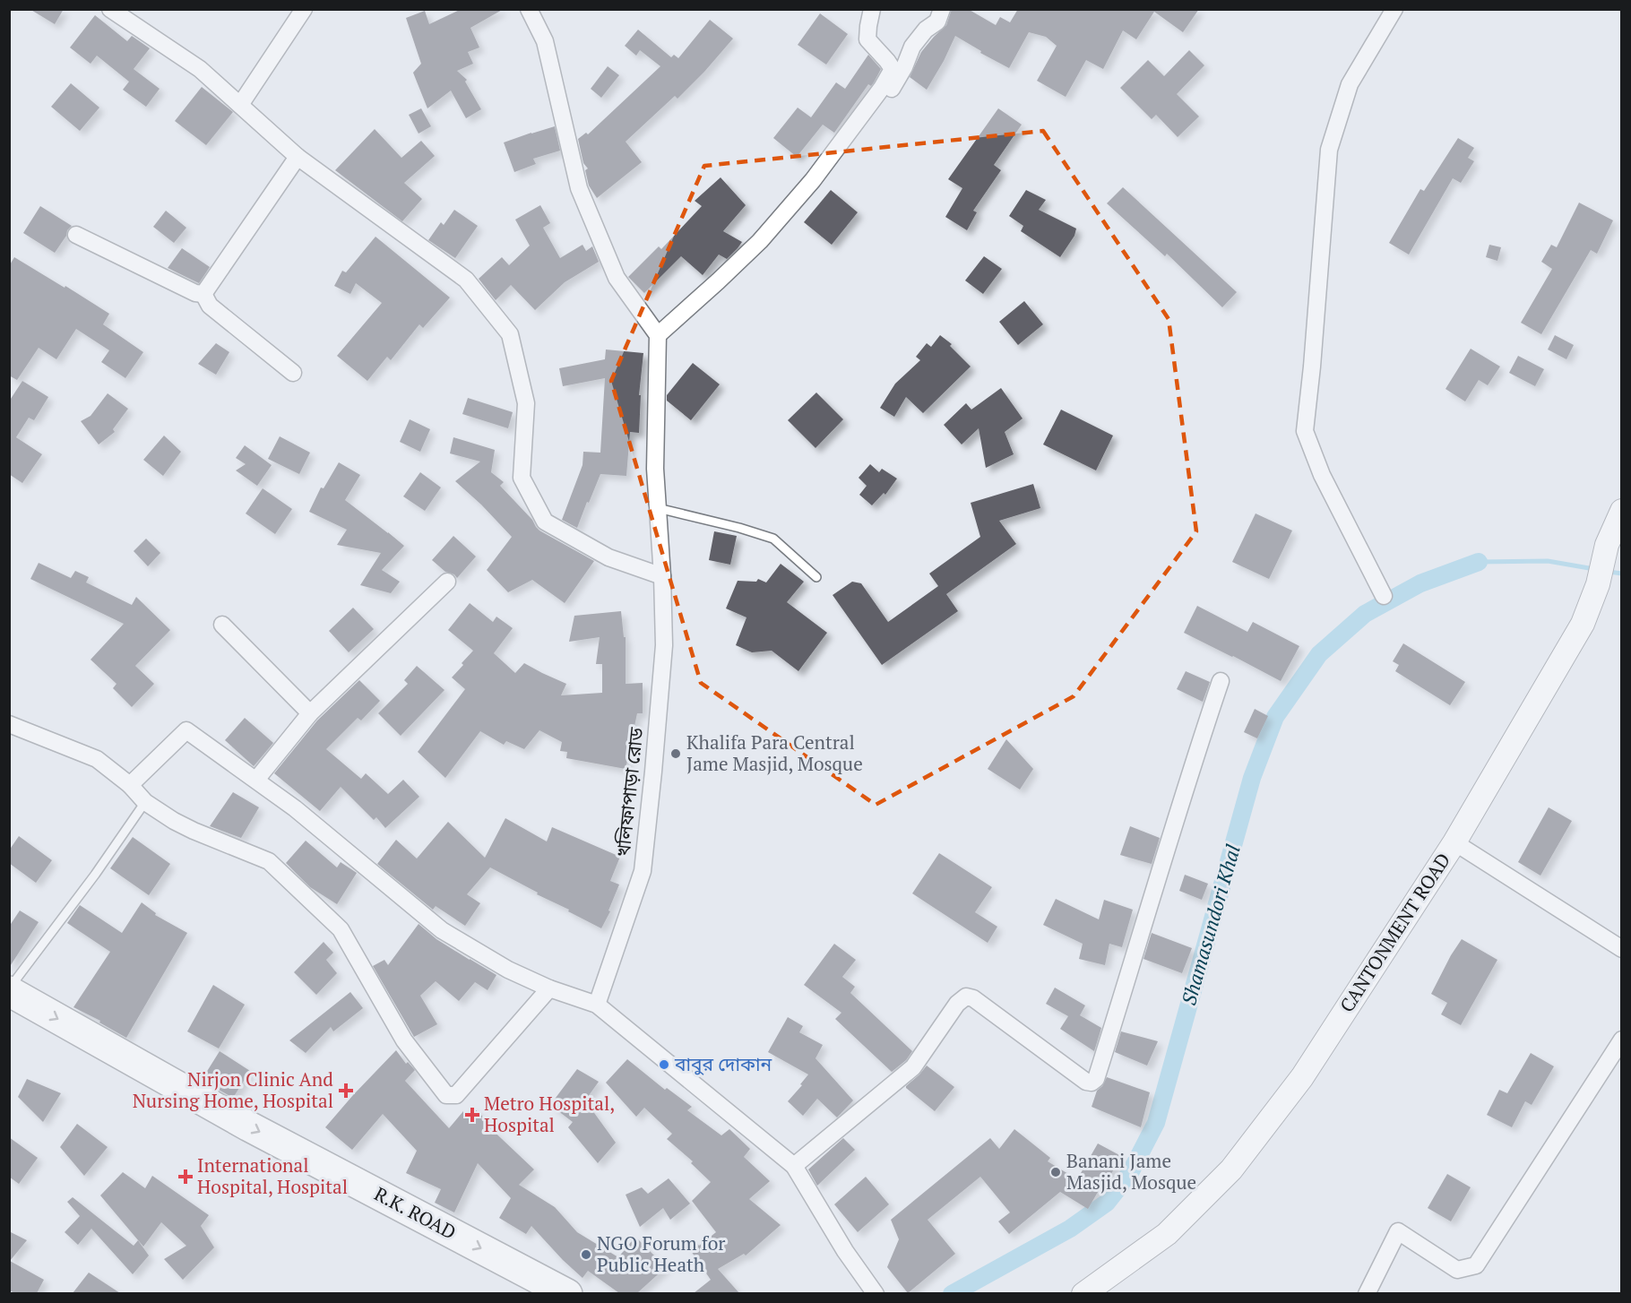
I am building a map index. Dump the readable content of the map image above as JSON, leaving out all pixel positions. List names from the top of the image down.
{
  "streets": {
    "highway": ["R.K. ROAD"],
    "street": ["খলিফাপাড়া রোড", "CANTONMENT ROAD"]
  },
  "water": ["Shamasundori Khal"],
  "places": {
    "other": [
      "Khalifa Para Central Jame Masjid, Mosque",
      "বাবুর দোকান",
      "Banani Jame Masjid, Mosque",
      "NGO Forum for Public Heath"
    ],
    "health": ["Nirjon Clinic And Nursing Home, Hospital", "Metro Hospital, Hospital", "International Hospital, Hospital"]
  }
}
